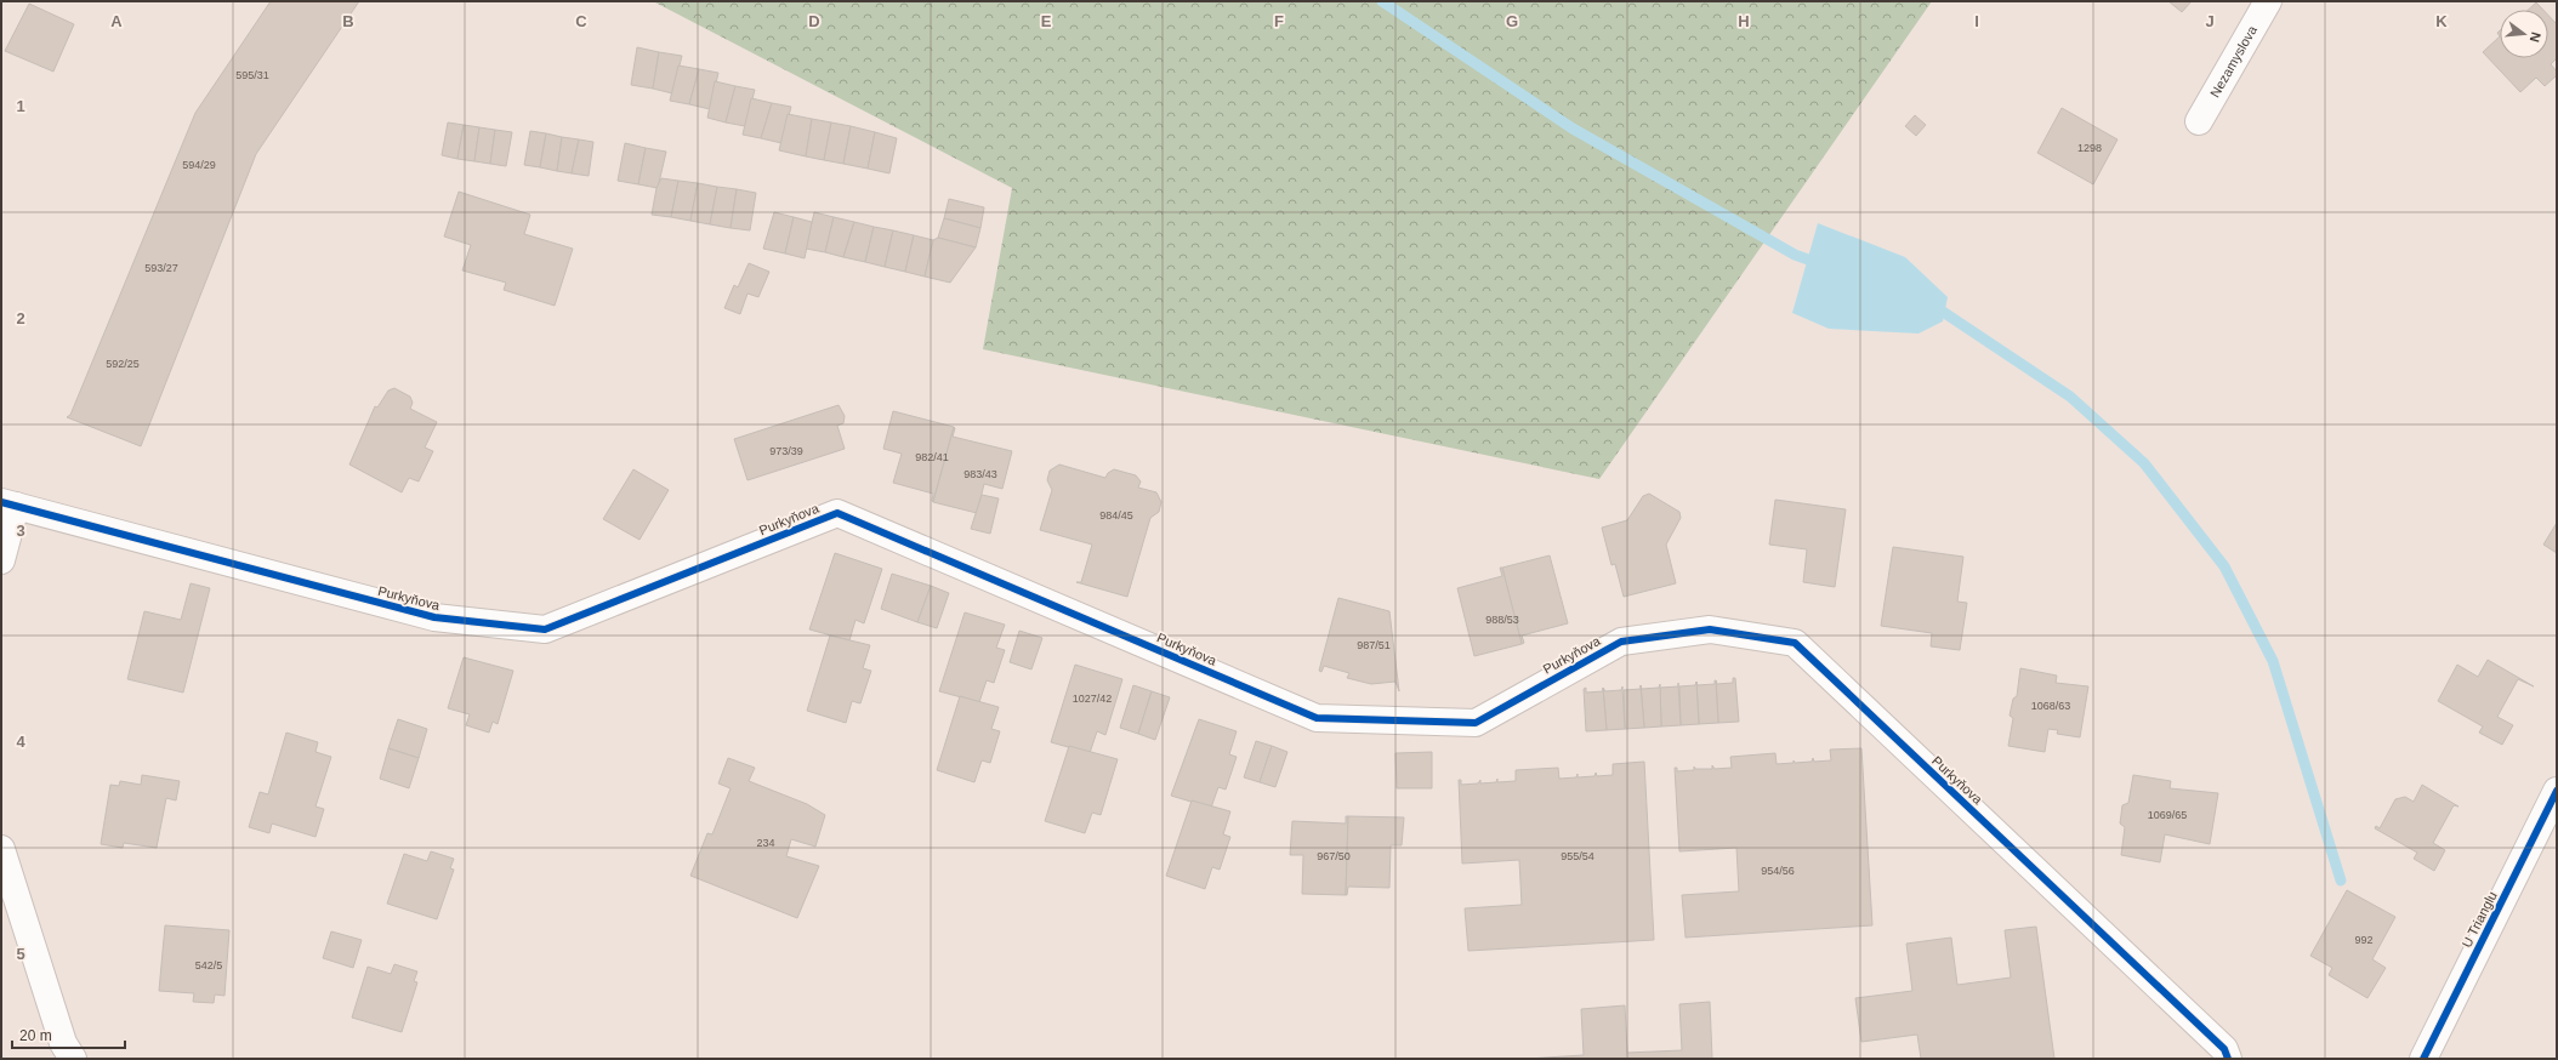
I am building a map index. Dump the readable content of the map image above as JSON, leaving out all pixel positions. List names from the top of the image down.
{
  "streets": {
    "street": ["Nezamyslova", "Purkyňova", "U Trianglu"]
  },
  "house_numbers": [
    "595/31",
    "1298",
    "594/29",
    "593/27",
    "592/25",
    "973/39",
    "982/41",
    "983/43",
    "984/45",
    "988/53",
    "987/51",
    "1027/42",
    "1068/63",
    "1069/65",
    "234",
    "967/50",
    "955/54",
    "954/56",
    "992",
    "542/5"
  ],
  "scale_bar": "20 m",
  "north": "right",
  "grid": {
    "columns": [
      "A",
      "B",
      "C",
      "D",
      "E",
      "F",
      "G",
      "H",
      "I",
      "J",
      "K"
    ],
    "rows": [
      "1",
      "2",
      "3",
      "4",
      "5"
    ]
  }
}
